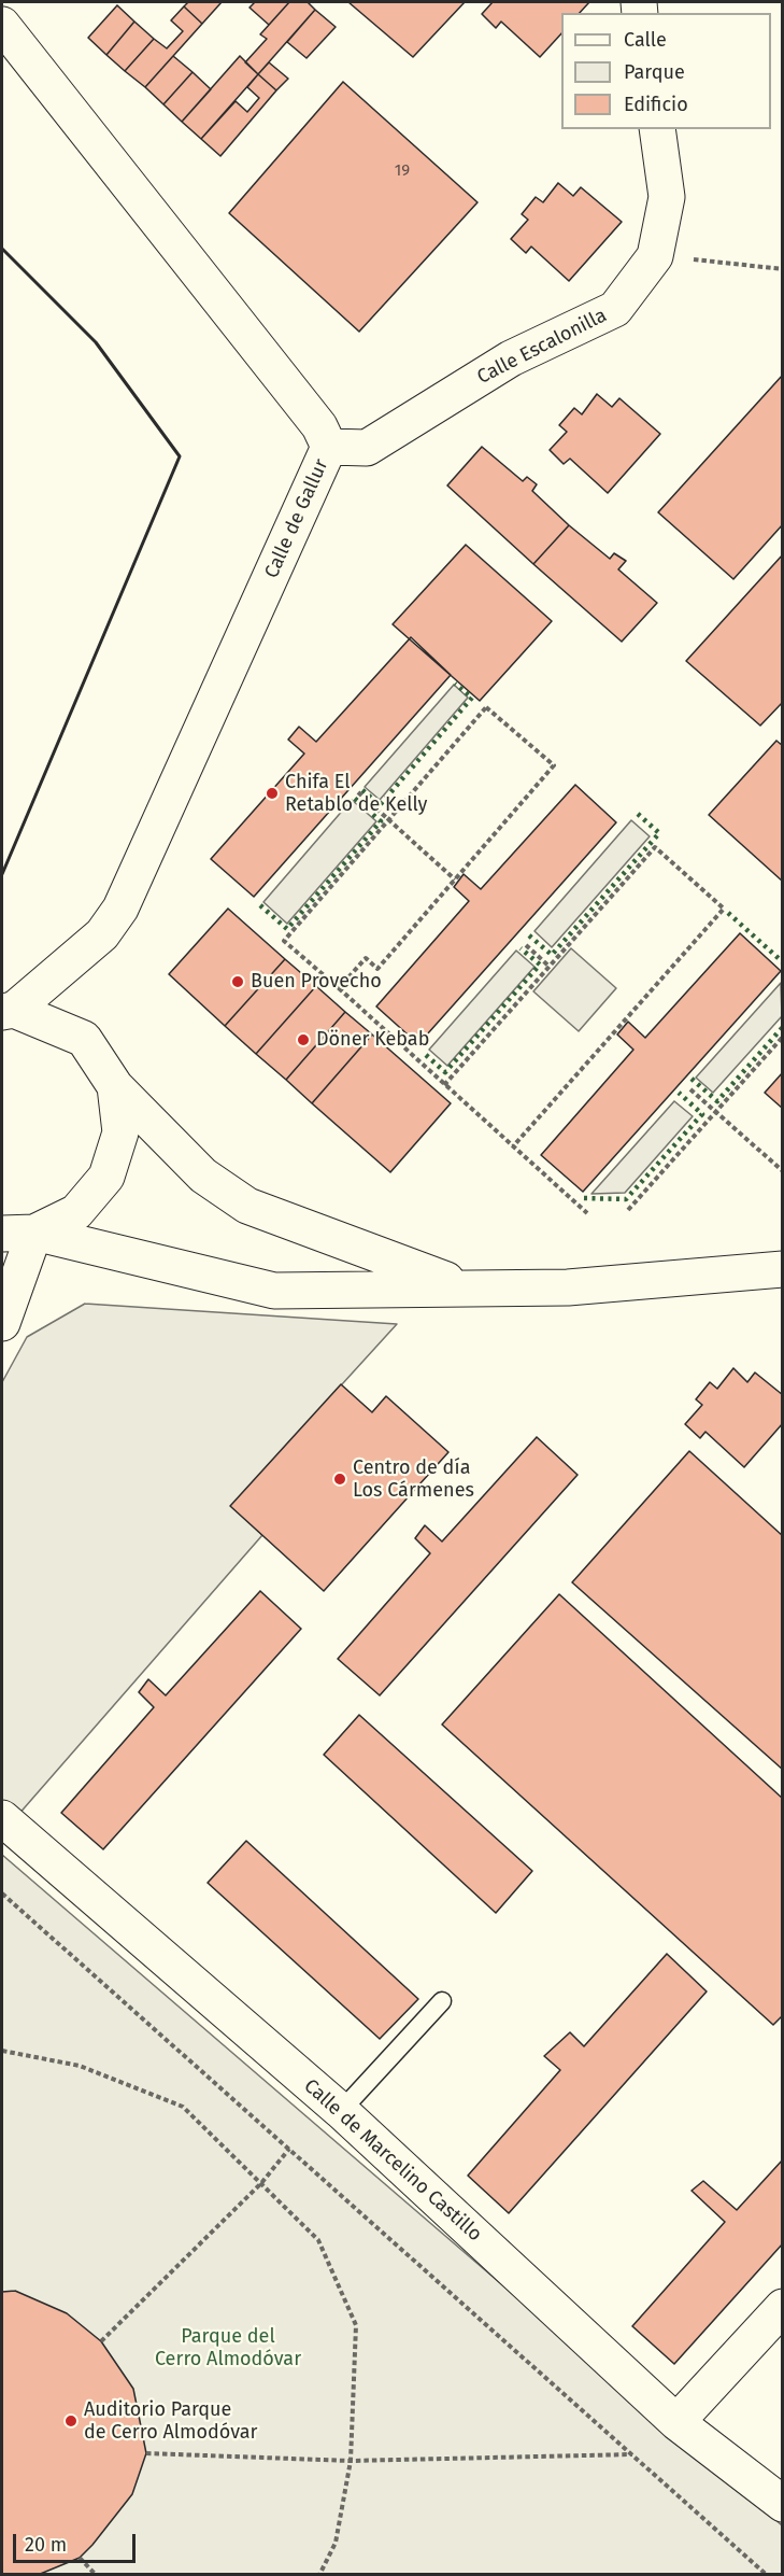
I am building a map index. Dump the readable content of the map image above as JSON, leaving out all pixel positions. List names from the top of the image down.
{
  "streets": {
    "street": ["Calle Escalonilla", "Calle de Gallur", "Calle de Marcelino Castillo"]
  },
  "crossings": [
    ["Calle Escalonilla", "Calle de Gallur"]
  ],
  "parks": ["Parque del Cerro Almodóvar"],
  "places": [
    "Chifa El Retablo de Kelly",
    "Buen Provecho",
    "Döner Kebab",
    "Centro de día Los Cármenes",
    "Auditorio Parque de Cerro Almodóvar"
  ],
  "house_numbers": ["19"],
  "legend": ["Calle", "Parque", "Edificio"],
  "scale_bar": "20 m"
}
